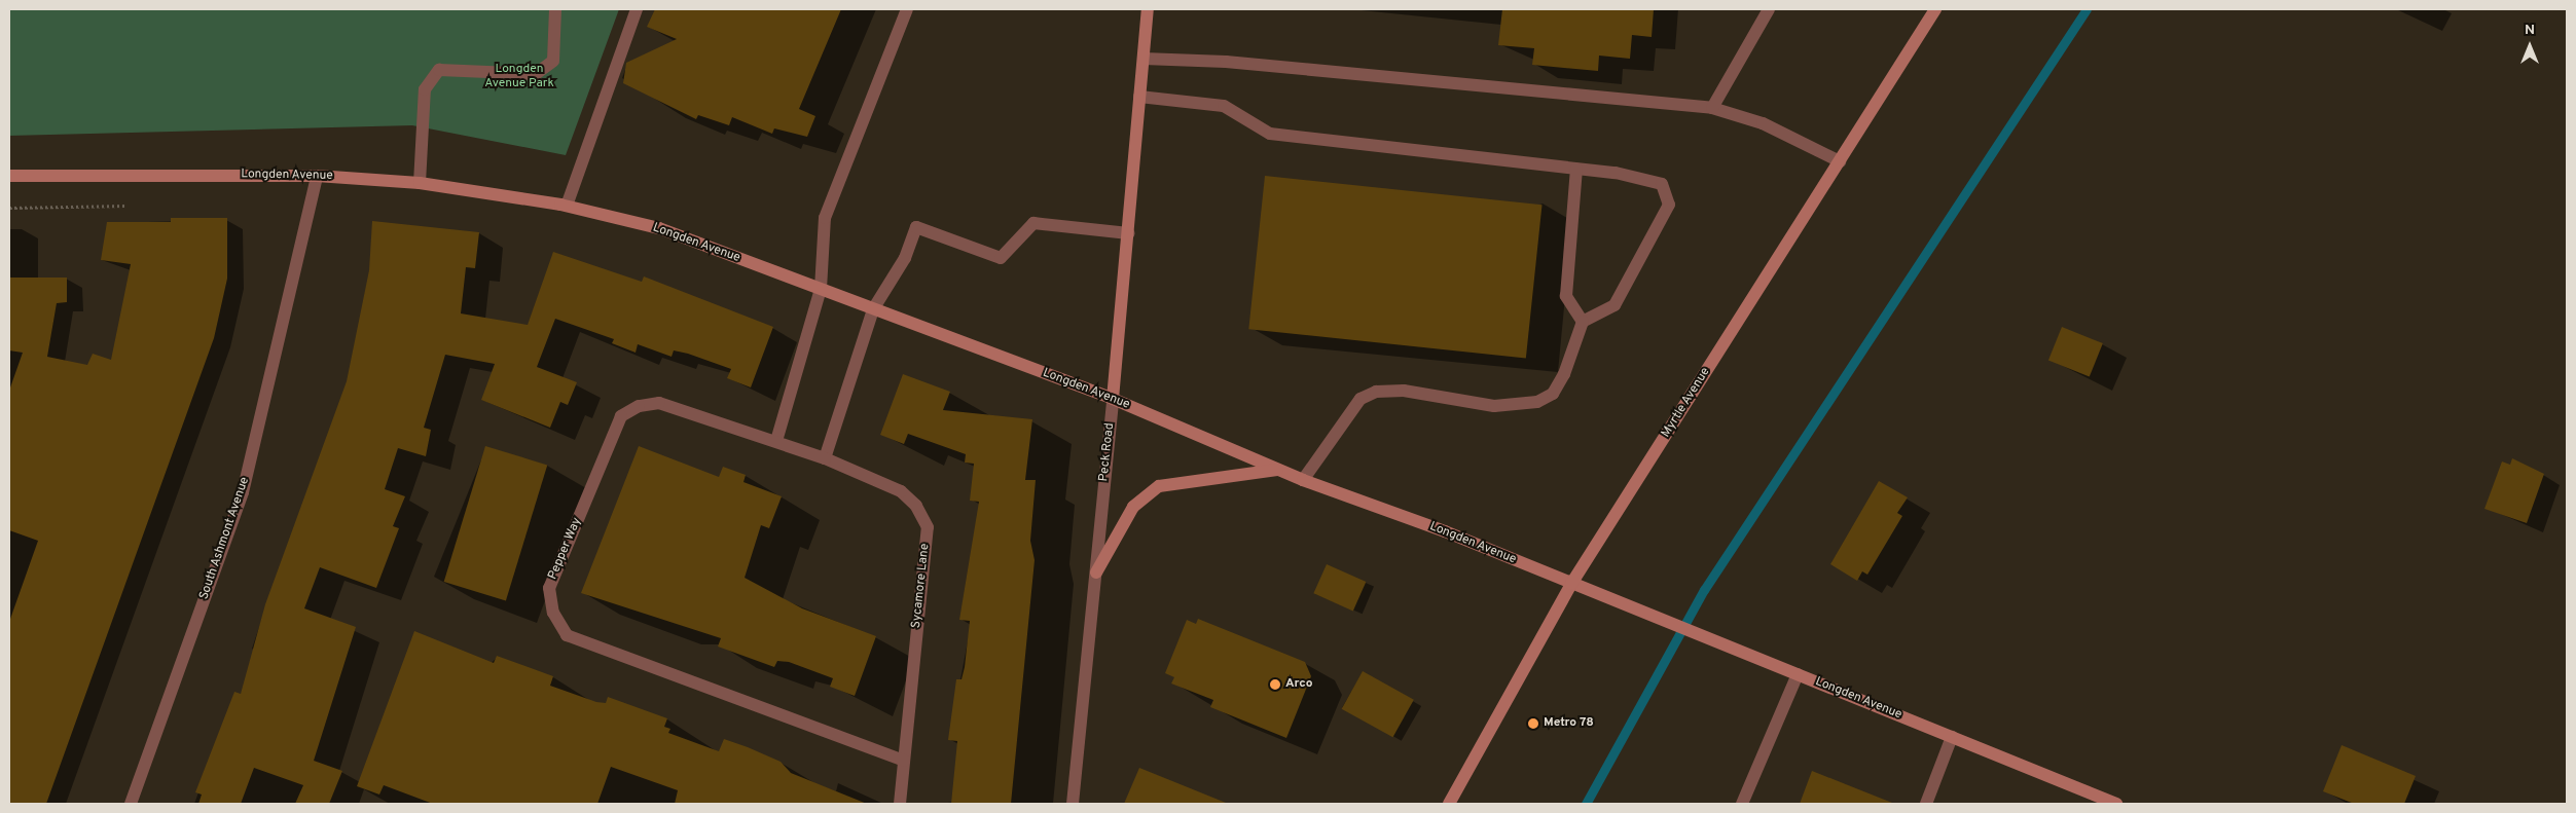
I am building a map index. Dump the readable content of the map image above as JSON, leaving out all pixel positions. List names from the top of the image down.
{
  "streets": {
    "street": [
      "Longden Avenue",
      "Myrtle Avenue",
      "Peck Road",
      "South Ashmont Avenue",
      "Pepper Way",
      "Sycamore Lane"
    ]
  },
  "crossings": [
    ["Longden Avenue", "Myrtle Avenue"],
    ["Longden Avenue", "Peck Road"],
    ["Longden Avenue", "South Ashmont Avenue"],
    ["Pepper Way", "Sycamore Lane"]
  ],
  "parks": ["Longden Avenue Park"],
  "places": ["Arco", "Metro 78"],
  "north": "top"
}
